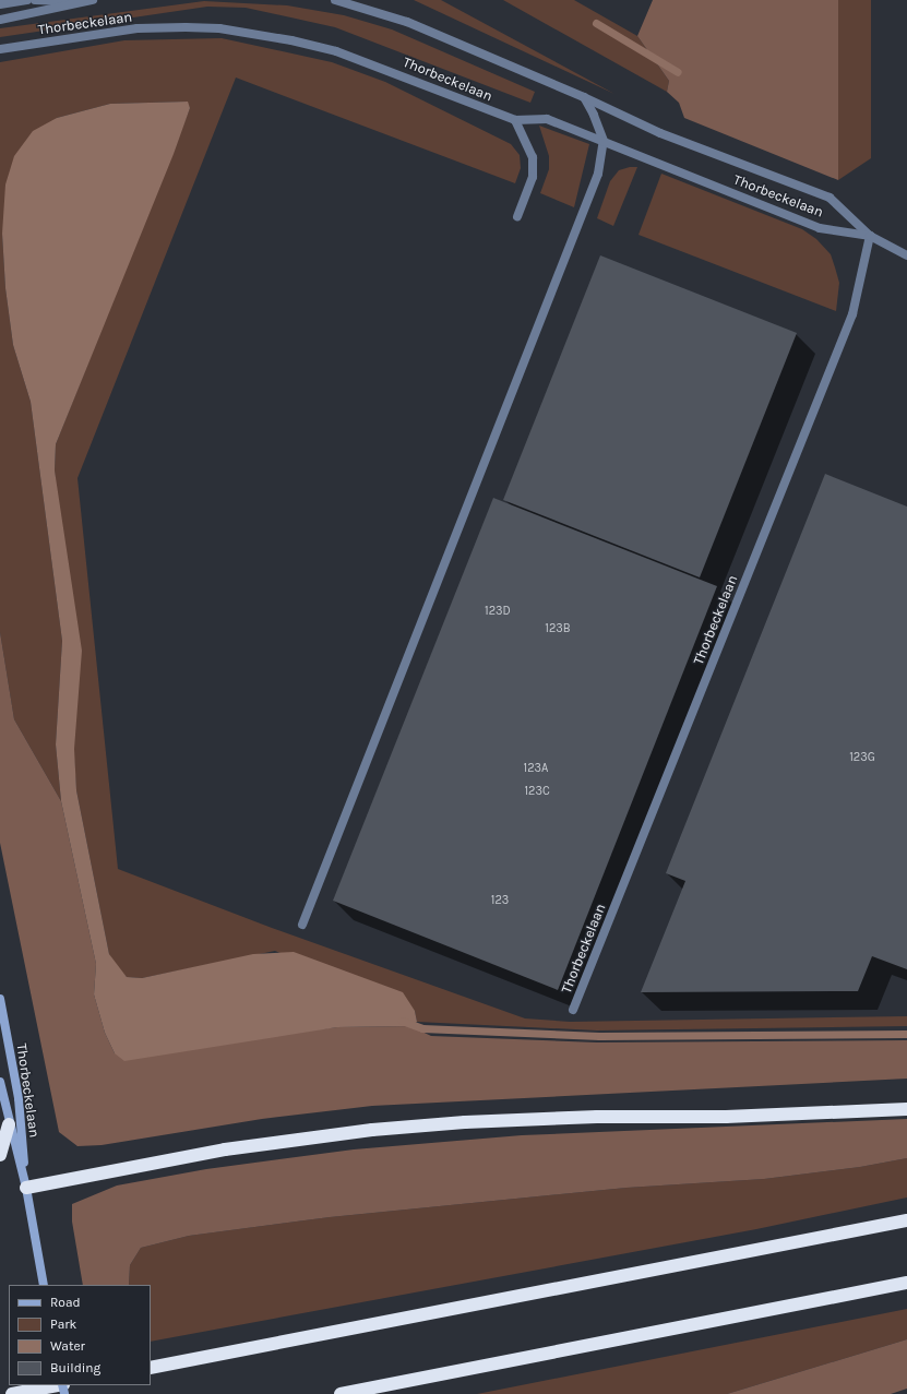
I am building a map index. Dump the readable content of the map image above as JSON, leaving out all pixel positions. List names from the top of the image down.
{
  "streets": {
    "main road": ["Thorbeckelaan"]
  },
  "house_numbers": [
    "123D",
    "123B",
    "123G",
    "123A",
    "123C",
    "123"
  ],
  "legend": [
    "Road",
    "Park",
    "Water",
    "Building"
  ]
}
